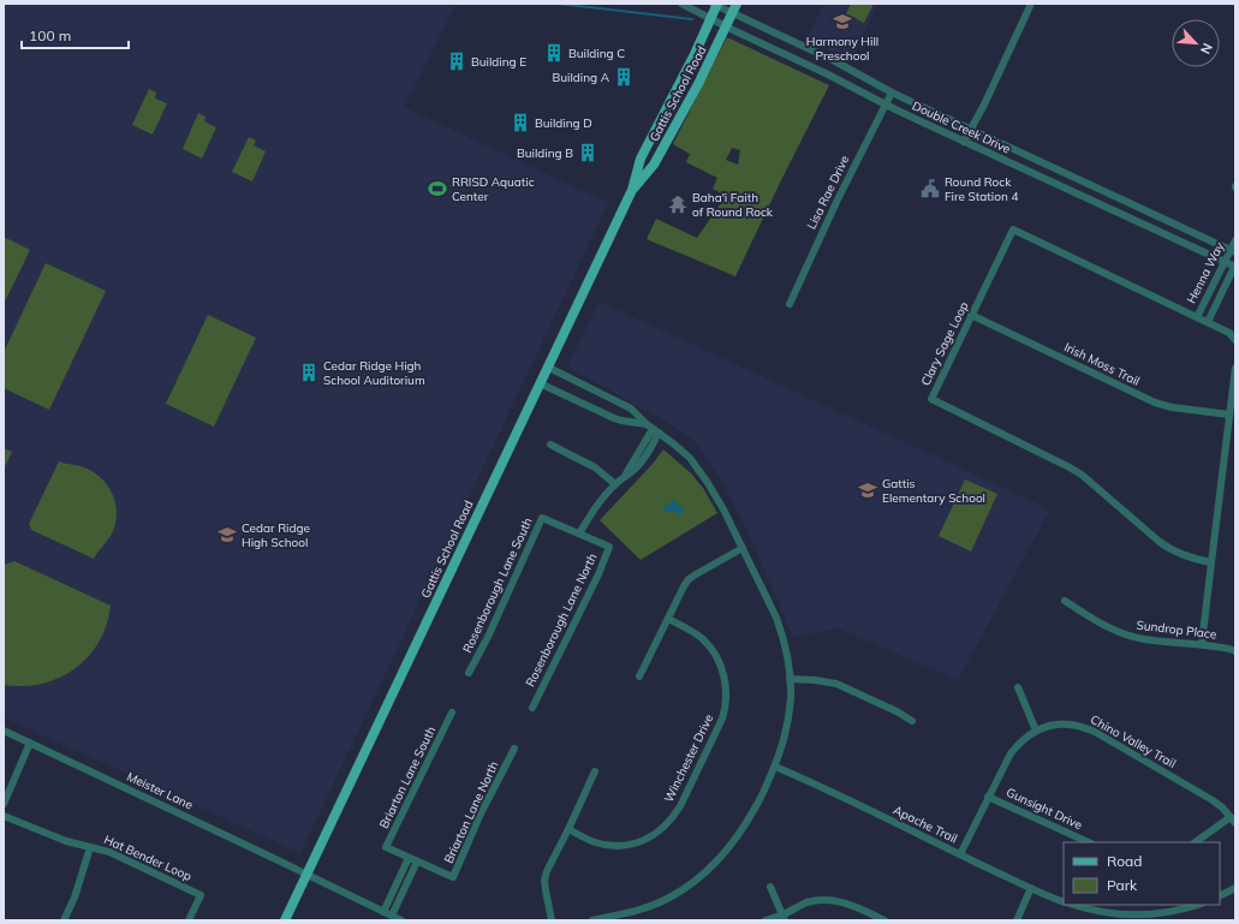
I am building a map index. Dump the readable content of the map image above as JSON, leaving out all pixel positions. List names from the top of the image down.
{
  "streets": {
    "main road": ["Gattis School Road"],
    "street": [
      "Double Creek Drive",
      "Lisa Rae Drive",
      "Henna Way",
      "Clary Sage Loop",
      "Irish Moss Trail",
      "Rosenborough Lane South",
      "Rosenborough Lane North",
      "Sundrop Place",
      "Chino Valley Trail",
      "Winchester Drive",
      "Briarton Lane South",
      "Meister Lane",
      "Gunsight Drive",
      "Briarton Lane North",
      "Apache Trail",
      "Hat Bender Loop"
    ]
  },
  "crossings": [
    ["Gattis School Road", "Double Creek Drive"],
    ["Gattis School Road", "Meister Lane"],
    ["Double Creek Drive", "Lisa Rae Drive"],
    ["Double Creek Drive", "Henna Way"],
    ["Henna Way", "Clary Sage Loop"],
    ["Clary Sage Loop", "Irish Moss Trail"],
    ["Rosenborough Lane South", "Rosenborough Lane North"],
    ["Chino Valley Trail", "Gunsight Drive"],
    ["Chino Valley Trail", "Apache Trail"],
    ["Briarton Lane South", "Briarton Lane North"]
  ],
  "places": {
    "school or university": ["Harmony Hill Preschool", "Gattis Elementary School", "Cedar Ridge High School"],
    "building": [
      "Building C",
      "Building E",
      "Building A",
      "Building D",
      "Building B",
      "Cedar Ridge High School Auditorium"
    ],
    "sports": ["RRISD Aquatic Center"],
    "public building": ["Round Rock Fire Station 4"],
    "temple": ["Baha'i Faith of Round Rock"]
  },
  "legend": ["Road", "Park"],
  "scale_bar": "100 m",
  "north": "bottom right"
}
